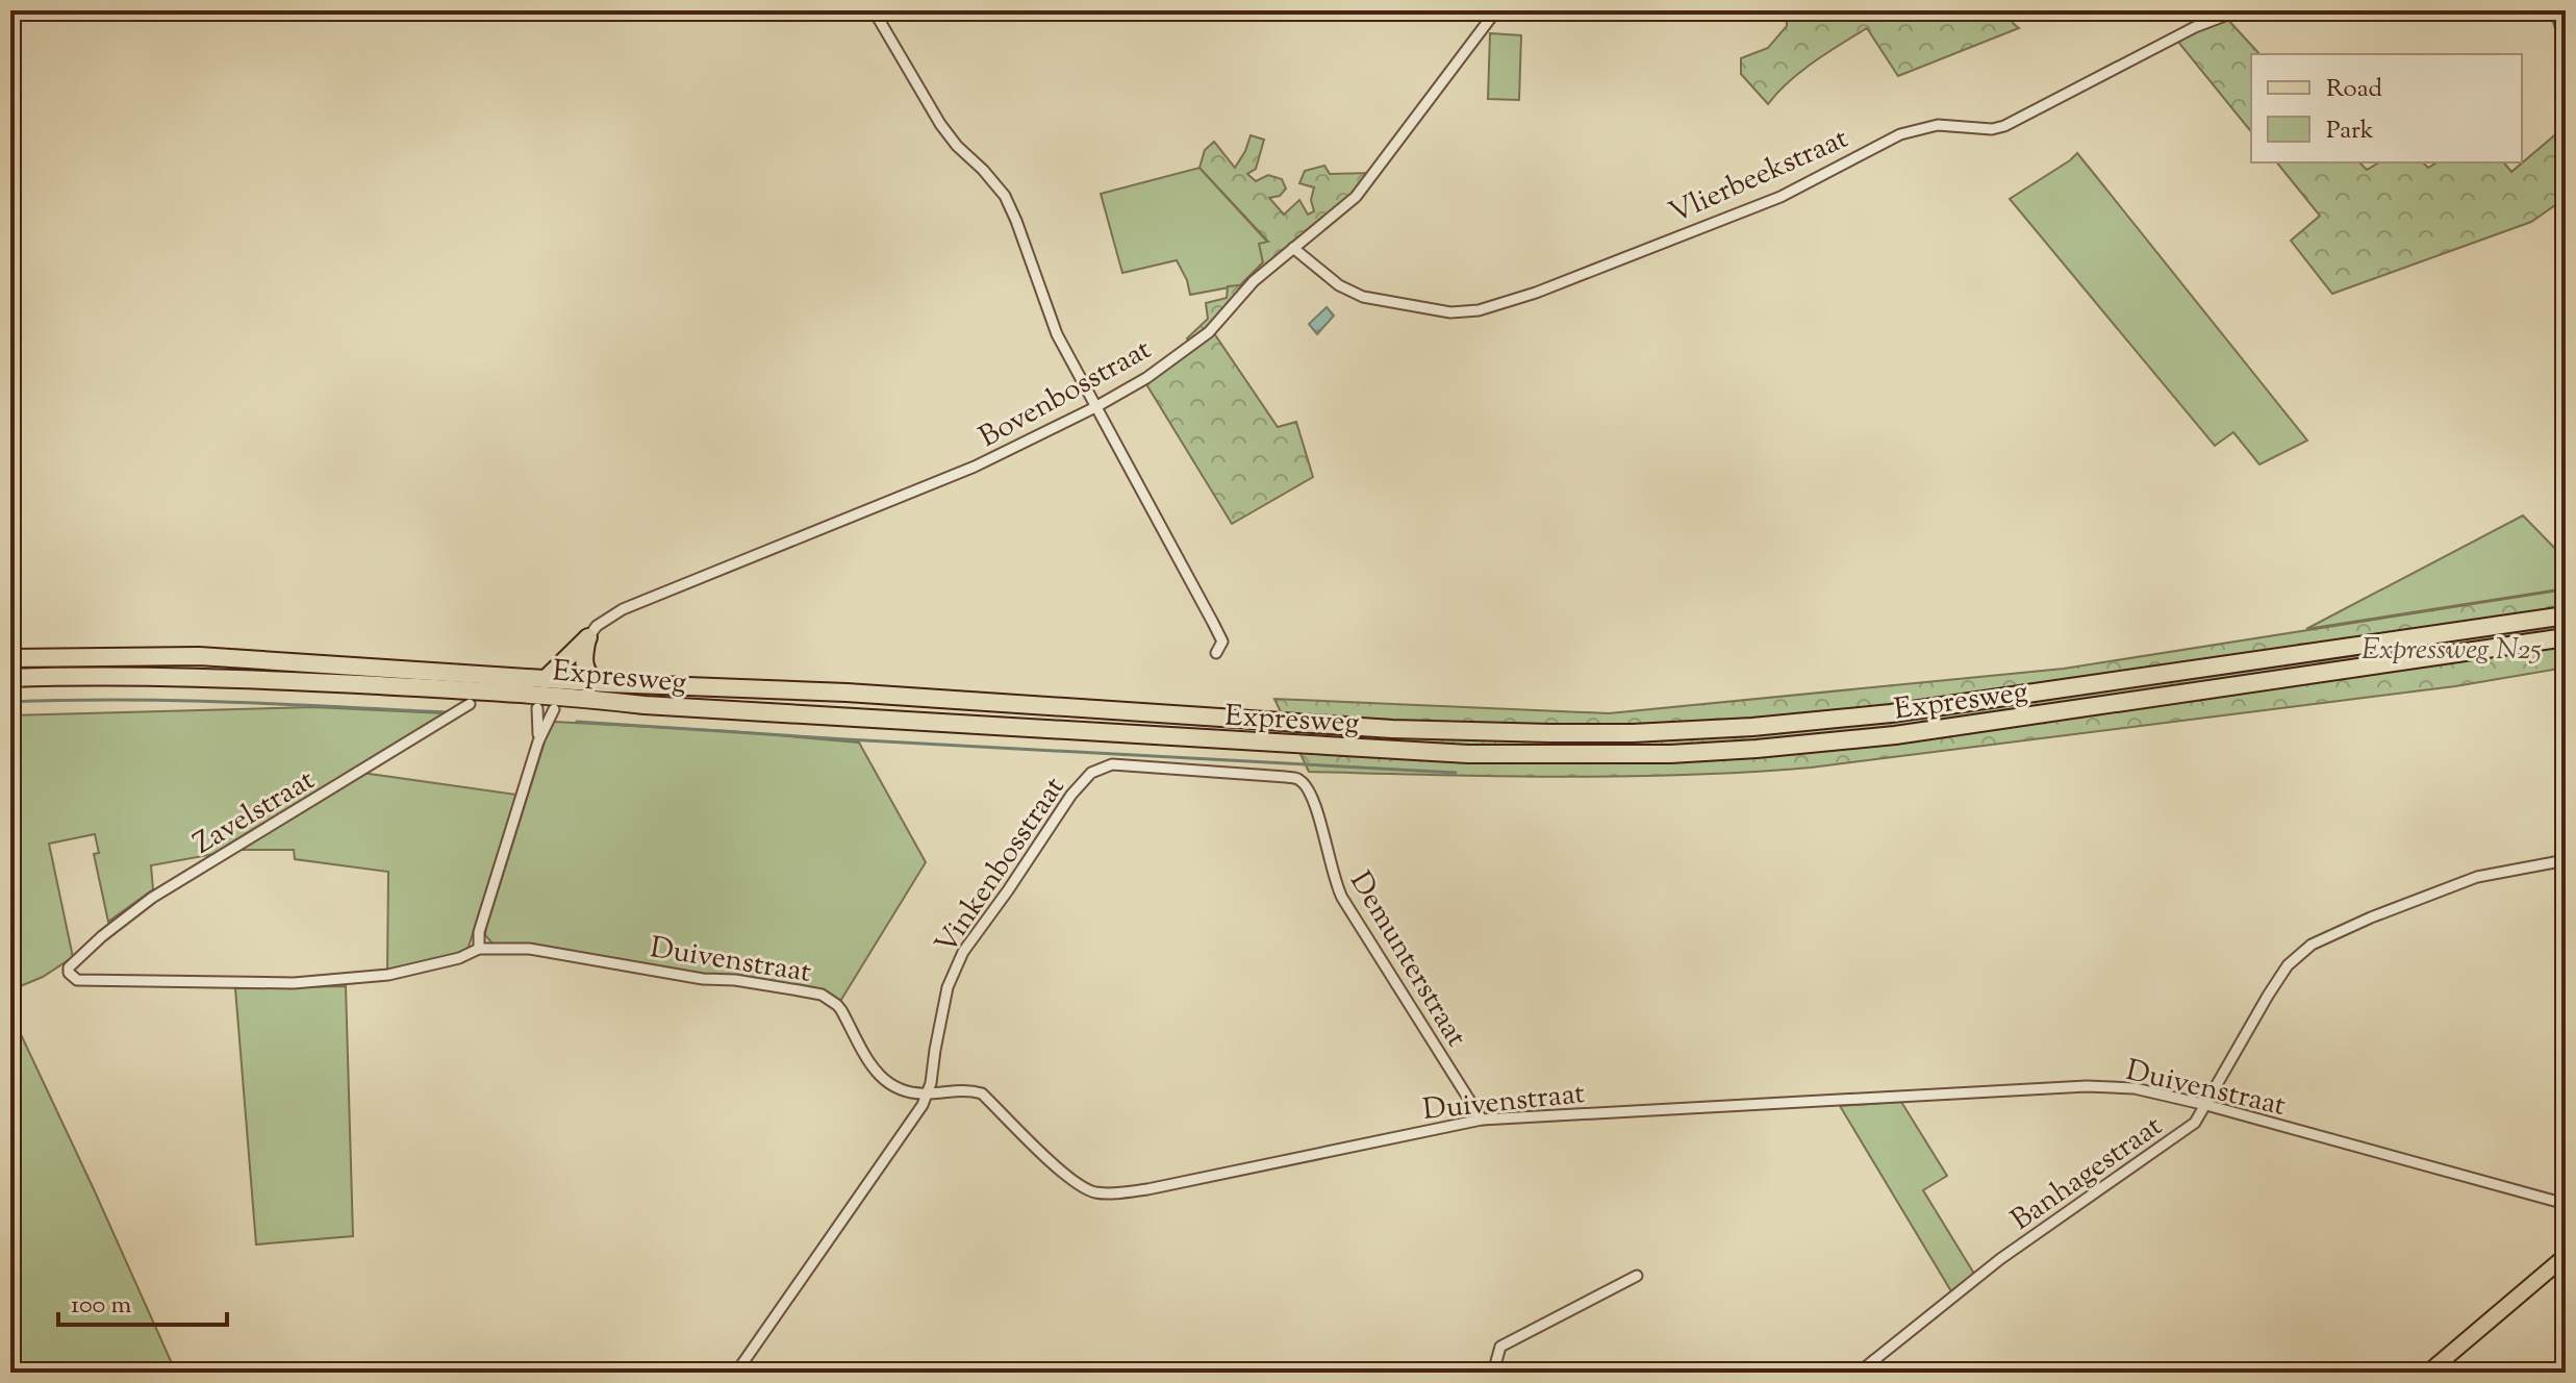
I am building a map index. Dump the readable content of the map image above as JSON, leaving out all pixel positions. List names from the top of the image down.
{
  "streets": {
    "highway": ["Expresweg"],
    "street": [
      "Vlierbeekstraat",
      "Bovenbosstraat",
      "Zavelstraat",
      "Vinkenbosstraat",
      "Duivenstraat",
      "Demunterstraat",
      "Banhagestraat"
    ]
  },
  "crossings": [
    ["Vlierbeekstraat", "Bovenbosstraat"],
    ["Zavelstraat", "Duivenstraat"],
    ["Vinkenbosstraat", "Duivenstraat"],
    ["Vinkenbosstraat", "Demunterstraat"],
    ["Duivenstraat", "Demunterstraat"],
    ["Duivenstraat", "Banhagestraat"]
  ],
  "parks": ["Expressweg N25"],
  "legend": ["Road", "Park"],
  "scale_bar": "100 m"
}
